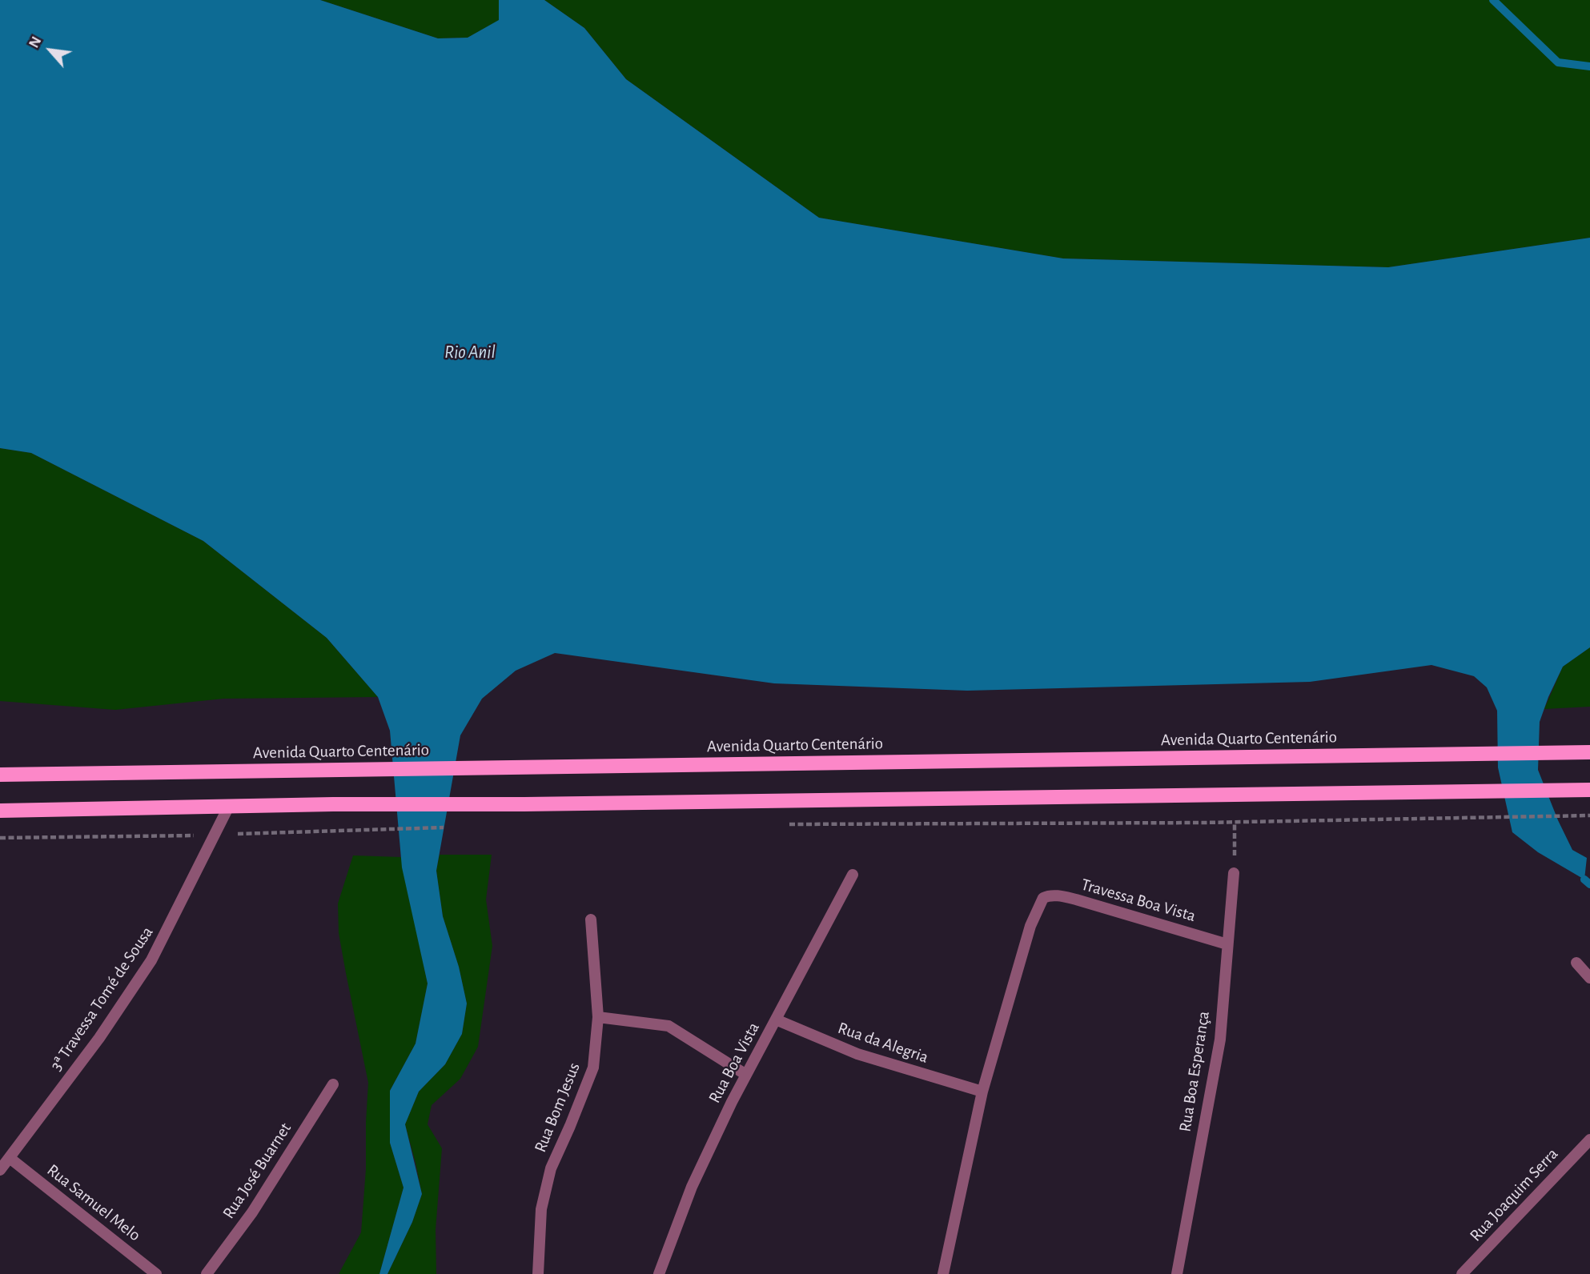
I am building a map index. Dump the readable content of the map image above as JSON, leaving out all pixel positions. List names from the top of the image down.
{
  "streets": {
    "main road": ["Avenida Quarto Centenário"],
    "street": [
      "Travessa Boa Vista",
      "3ª Travessa Tomé de Sousa",
      "Rua da Alegria",
      "Rua Boa Vista",
      "Rua Boa Esperança",
      "Rua Bom Jesus",
      "Rua José Buarnet",
      "Rua Joaquim Serra",
      "Rua Samuel Melo"
    ]
  },
  "crossings": [
    ["Travessa Boa Vista", "Rua da Alegria"],
    ["Travessa Boa Vista", "Rua Boa Esperança"],
    ["3ª Travessa Tomé de Sousa", "Rua Samuel Melo"],
    ["Rua da Alegria", "Rua Boa Vista"]
  ],
  "water": ["Rio Anil"],
  "north": "top left"
}
